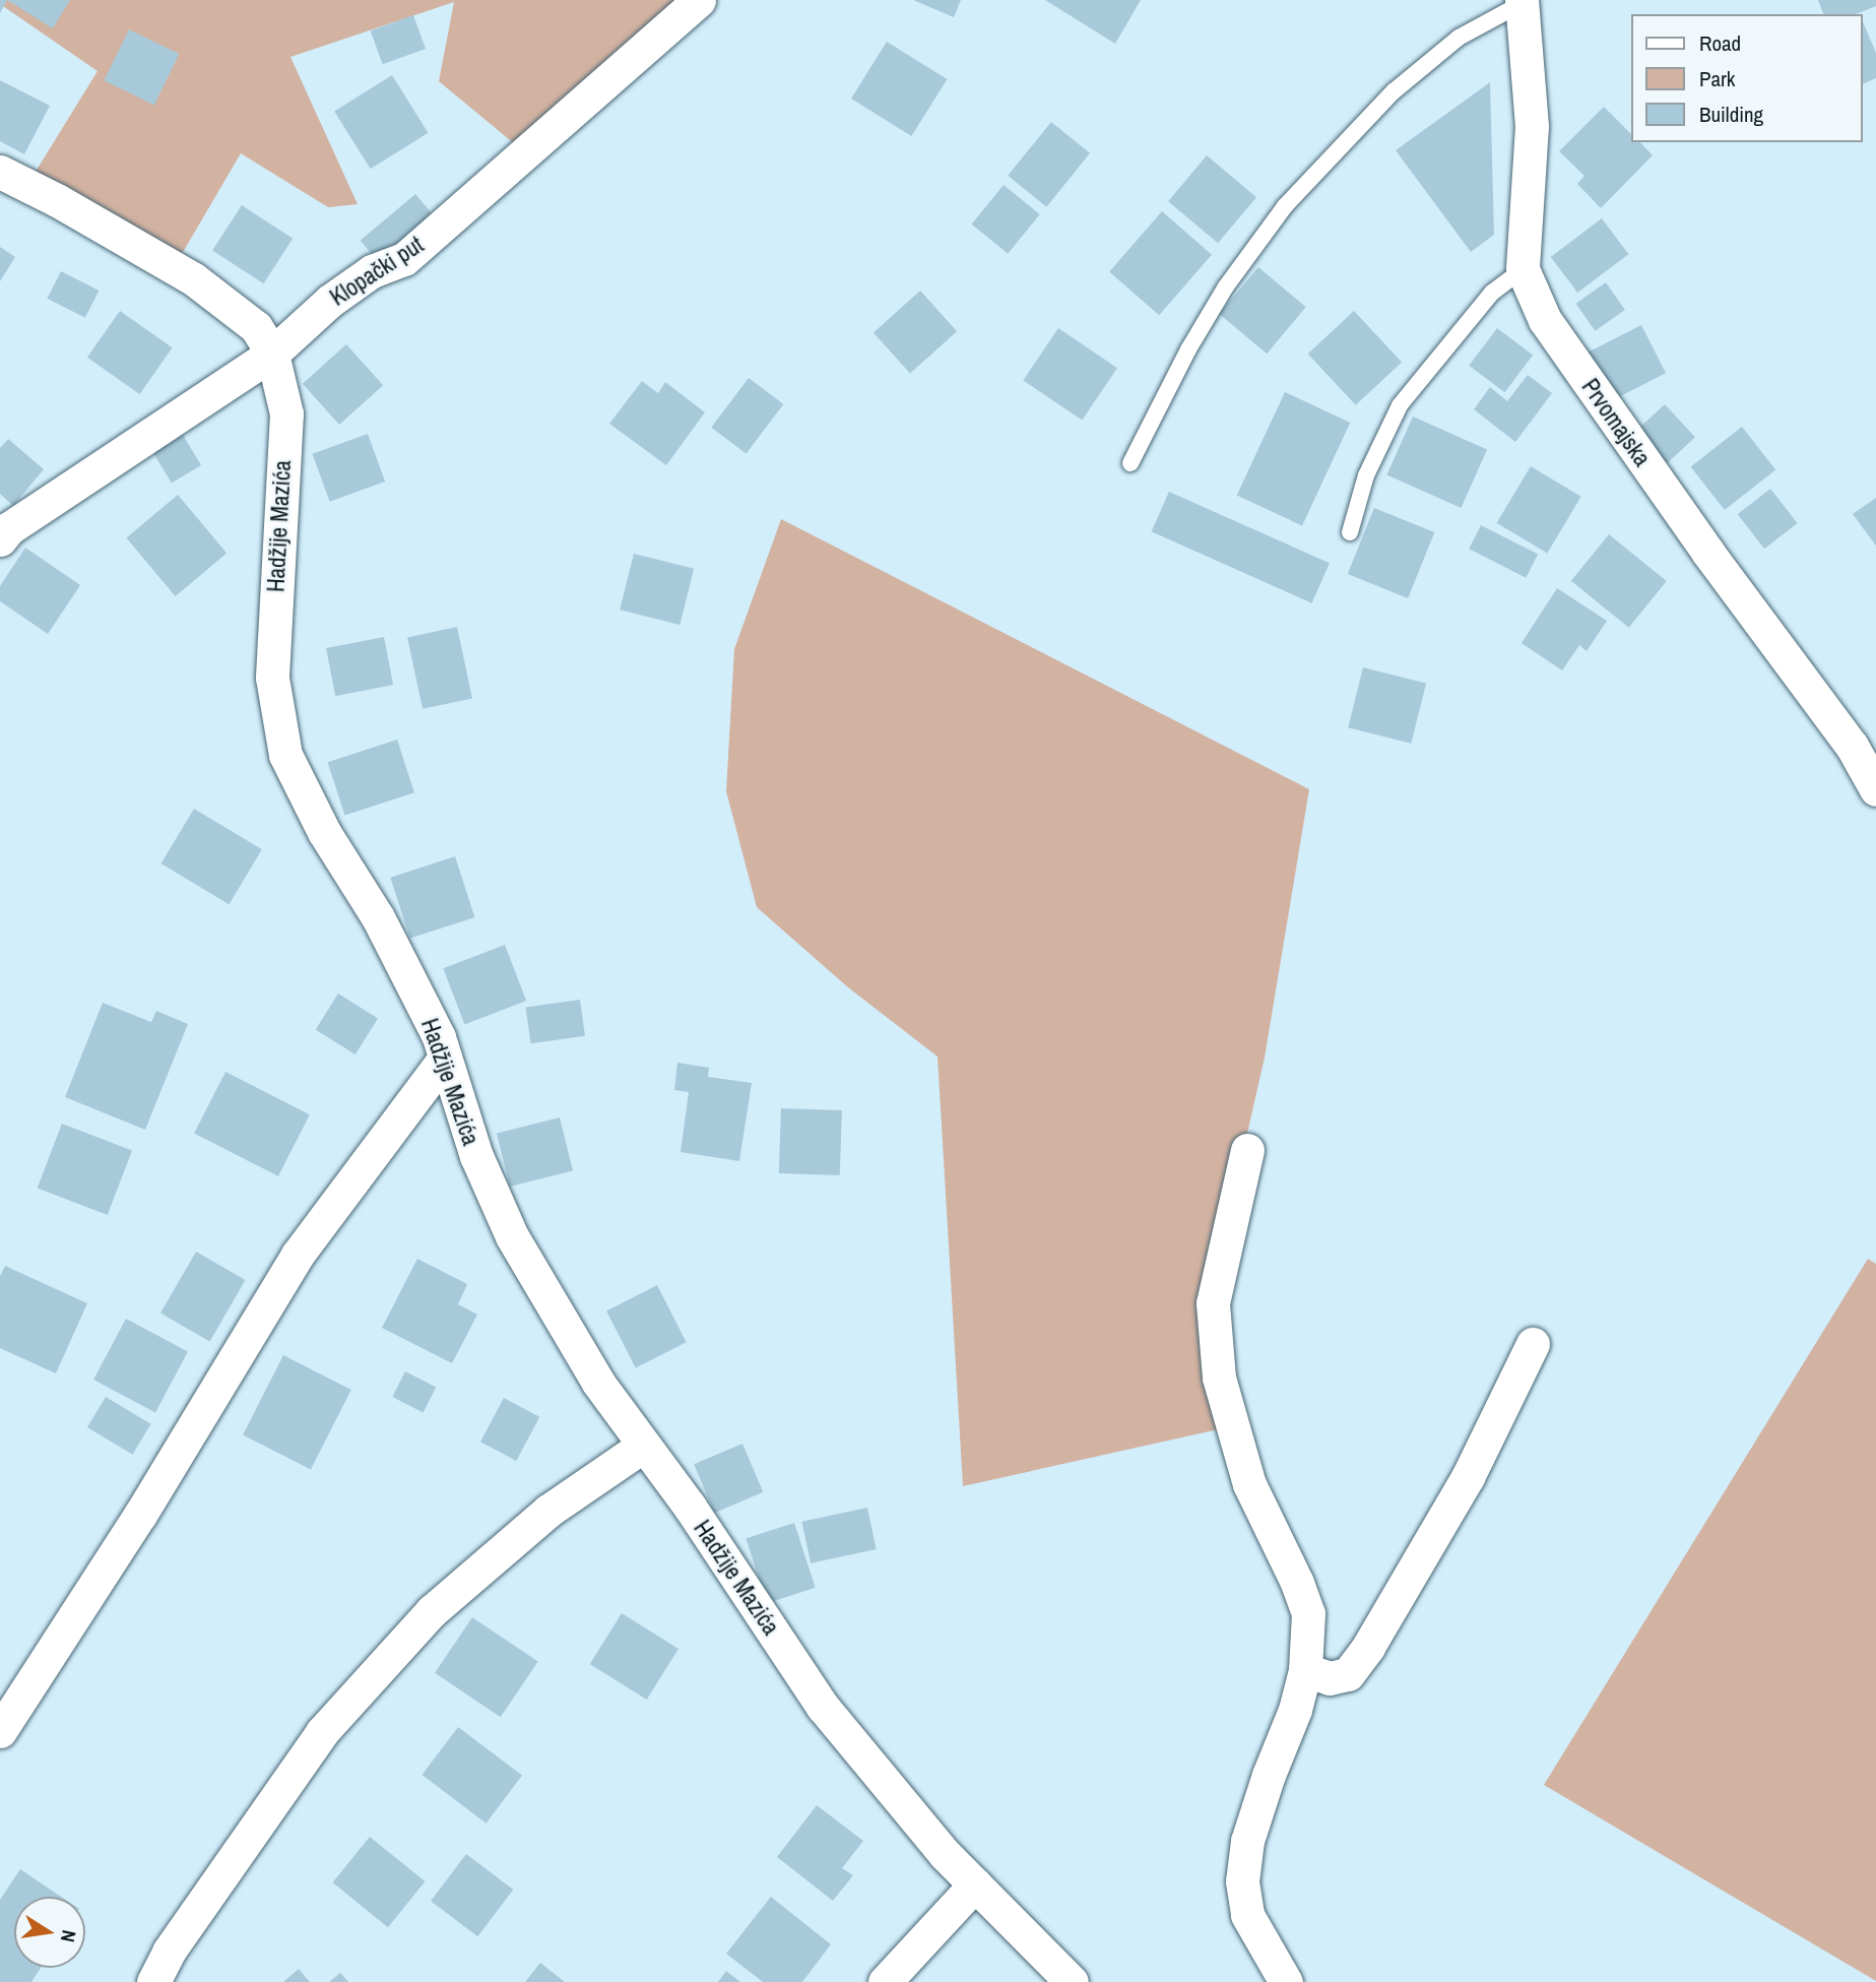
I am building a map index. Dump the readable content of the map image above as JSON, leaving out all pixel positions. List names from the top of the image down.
{
  "streets": {
    "street": ["Klopački put", "Prvomajska", "Hadžije Mazića"]
  },
  "crossings": [
    ["Klopački put", "Hadžije Mazića"]
  ],
  "legend": ["Road", "Park", "Building"],
  "north": "right"
}
